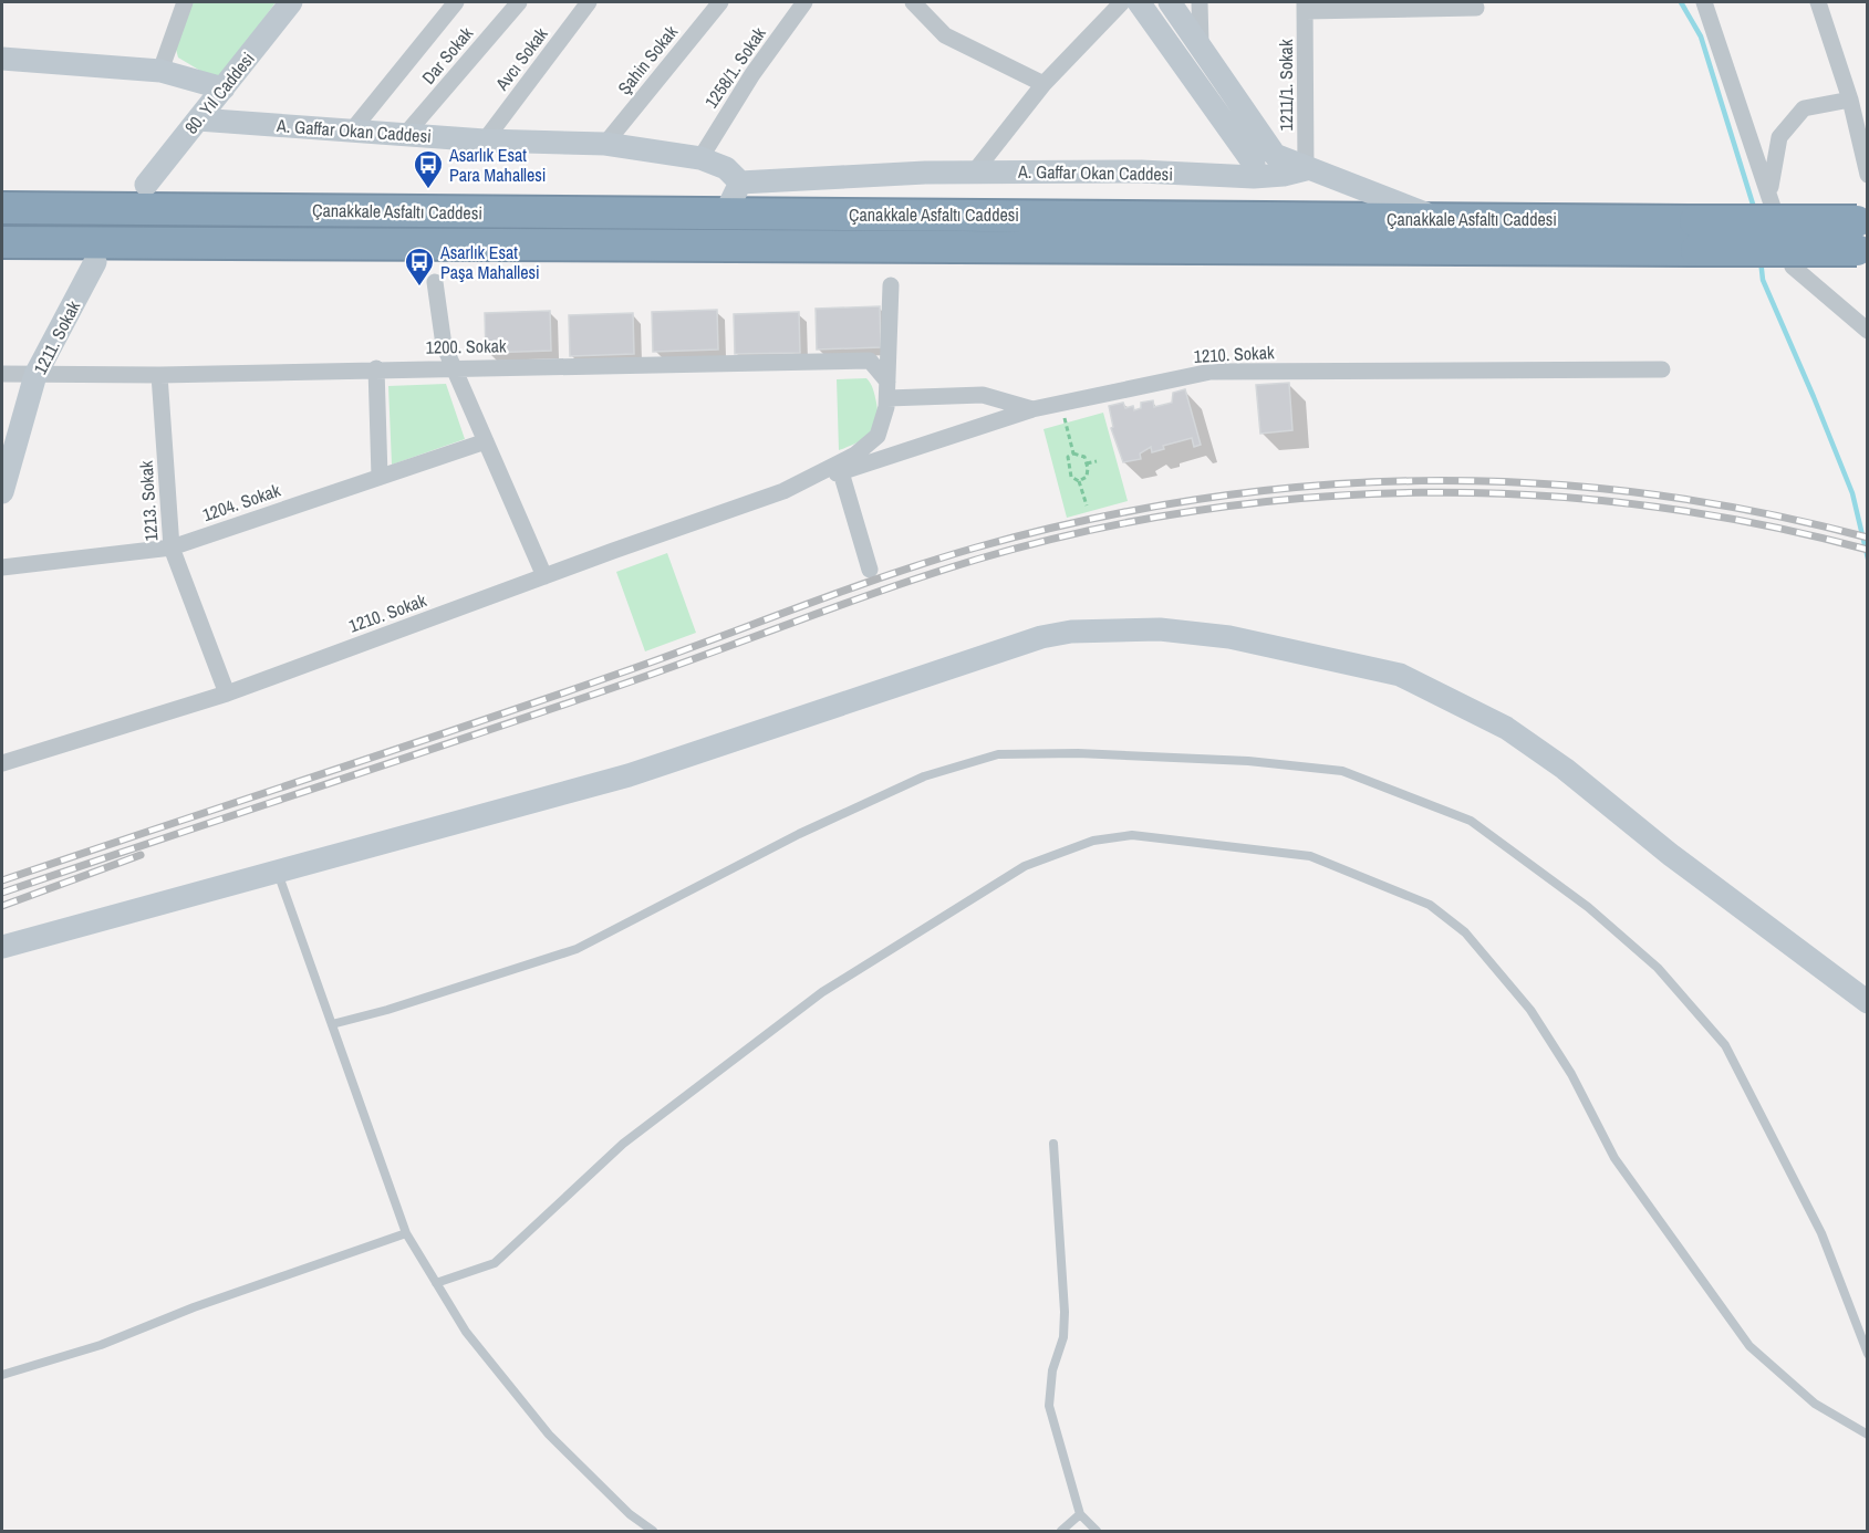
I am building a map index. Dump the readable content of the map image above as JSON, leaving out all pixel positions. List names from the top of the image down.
{
  "streets": {
    "highway": ["Çanakkale Asfaltı Caddesi"],
    "street": [
      "Dar Sokak",
      "Avcı Sokak",
      "Şahin Sokak",
      "1258/1. Sokak",
      "1211/1. Sokak",
      "80. Yıl Caddesi",
      "A. Gaffar Okan Caddesi",
      "1211. Sokak",
      "1200. Sokak",
      "1210. Sokak",
      "1213. Sokak",
      "1204. Sokak"
    ]
  },
  "crossings": [
    ["Dar Sokak", "A. Gaffar Okan Caddesi"],
    ["Avcı Sokak", "A. Gaffar Okan Caddesi"],
    ["Şahin Sokak", "A. Gaffar Okan Caddesi"],
    ["1258/1. Sokak", "A. Gaffar Okan Caddesi"],
    ["80. Yıl Caddesi", "A. Gaffar Okan Caddesi"],
    ["1211. Sokak", "1200. Sokak"],
    ["1200. Sokak", "1210. Sokak"],
    ["1200. Sokak", "1213. Sokak"],
    ["1210. Sokak", "1213. Sokak"],
    ["1213. Sokak", "1204. Sokak"]
  ],
  "places": {
    "bus stop": ["Asarlık Esat Para Mahallesi", "Asarlık Esat Paşa Mahallesi"]
  }
}
